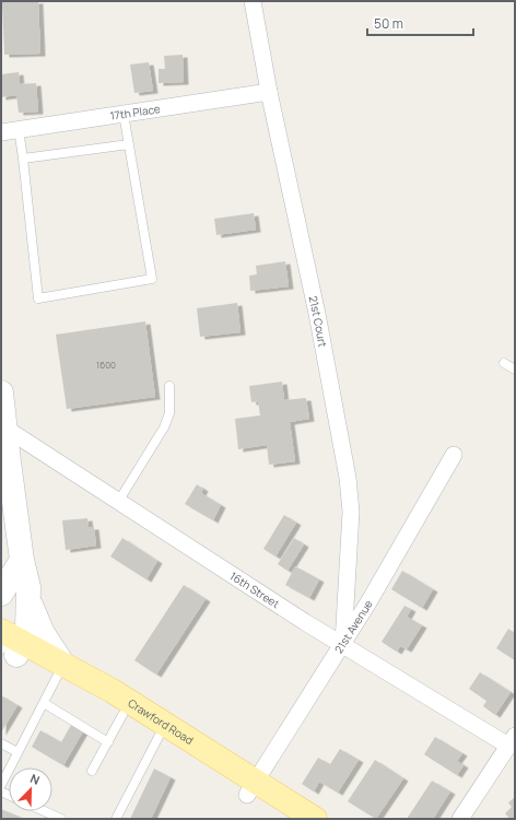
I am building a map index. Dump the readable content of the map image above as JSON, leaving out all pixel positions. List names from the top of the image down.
{
  "streets": {
    "main road": ["Crawford Road"],
    "street": [
      "17th Place",
      "21st Court",
      "16th Street",
      "21st Avenue"
    ]
  },
  "crossings": [
    ["17th Place", "21st Court"],
    ["21st Court", "16th Street"],
    ["21st Court", "21st Avenue"],
    ["16th Street", "21st Avenue"],
    ["21st Avenue", "Crawford Road"]
  ],
  "house_numbers": ["1600"],
  "scale_bar": "50 m",
  "north": "top right"
}
